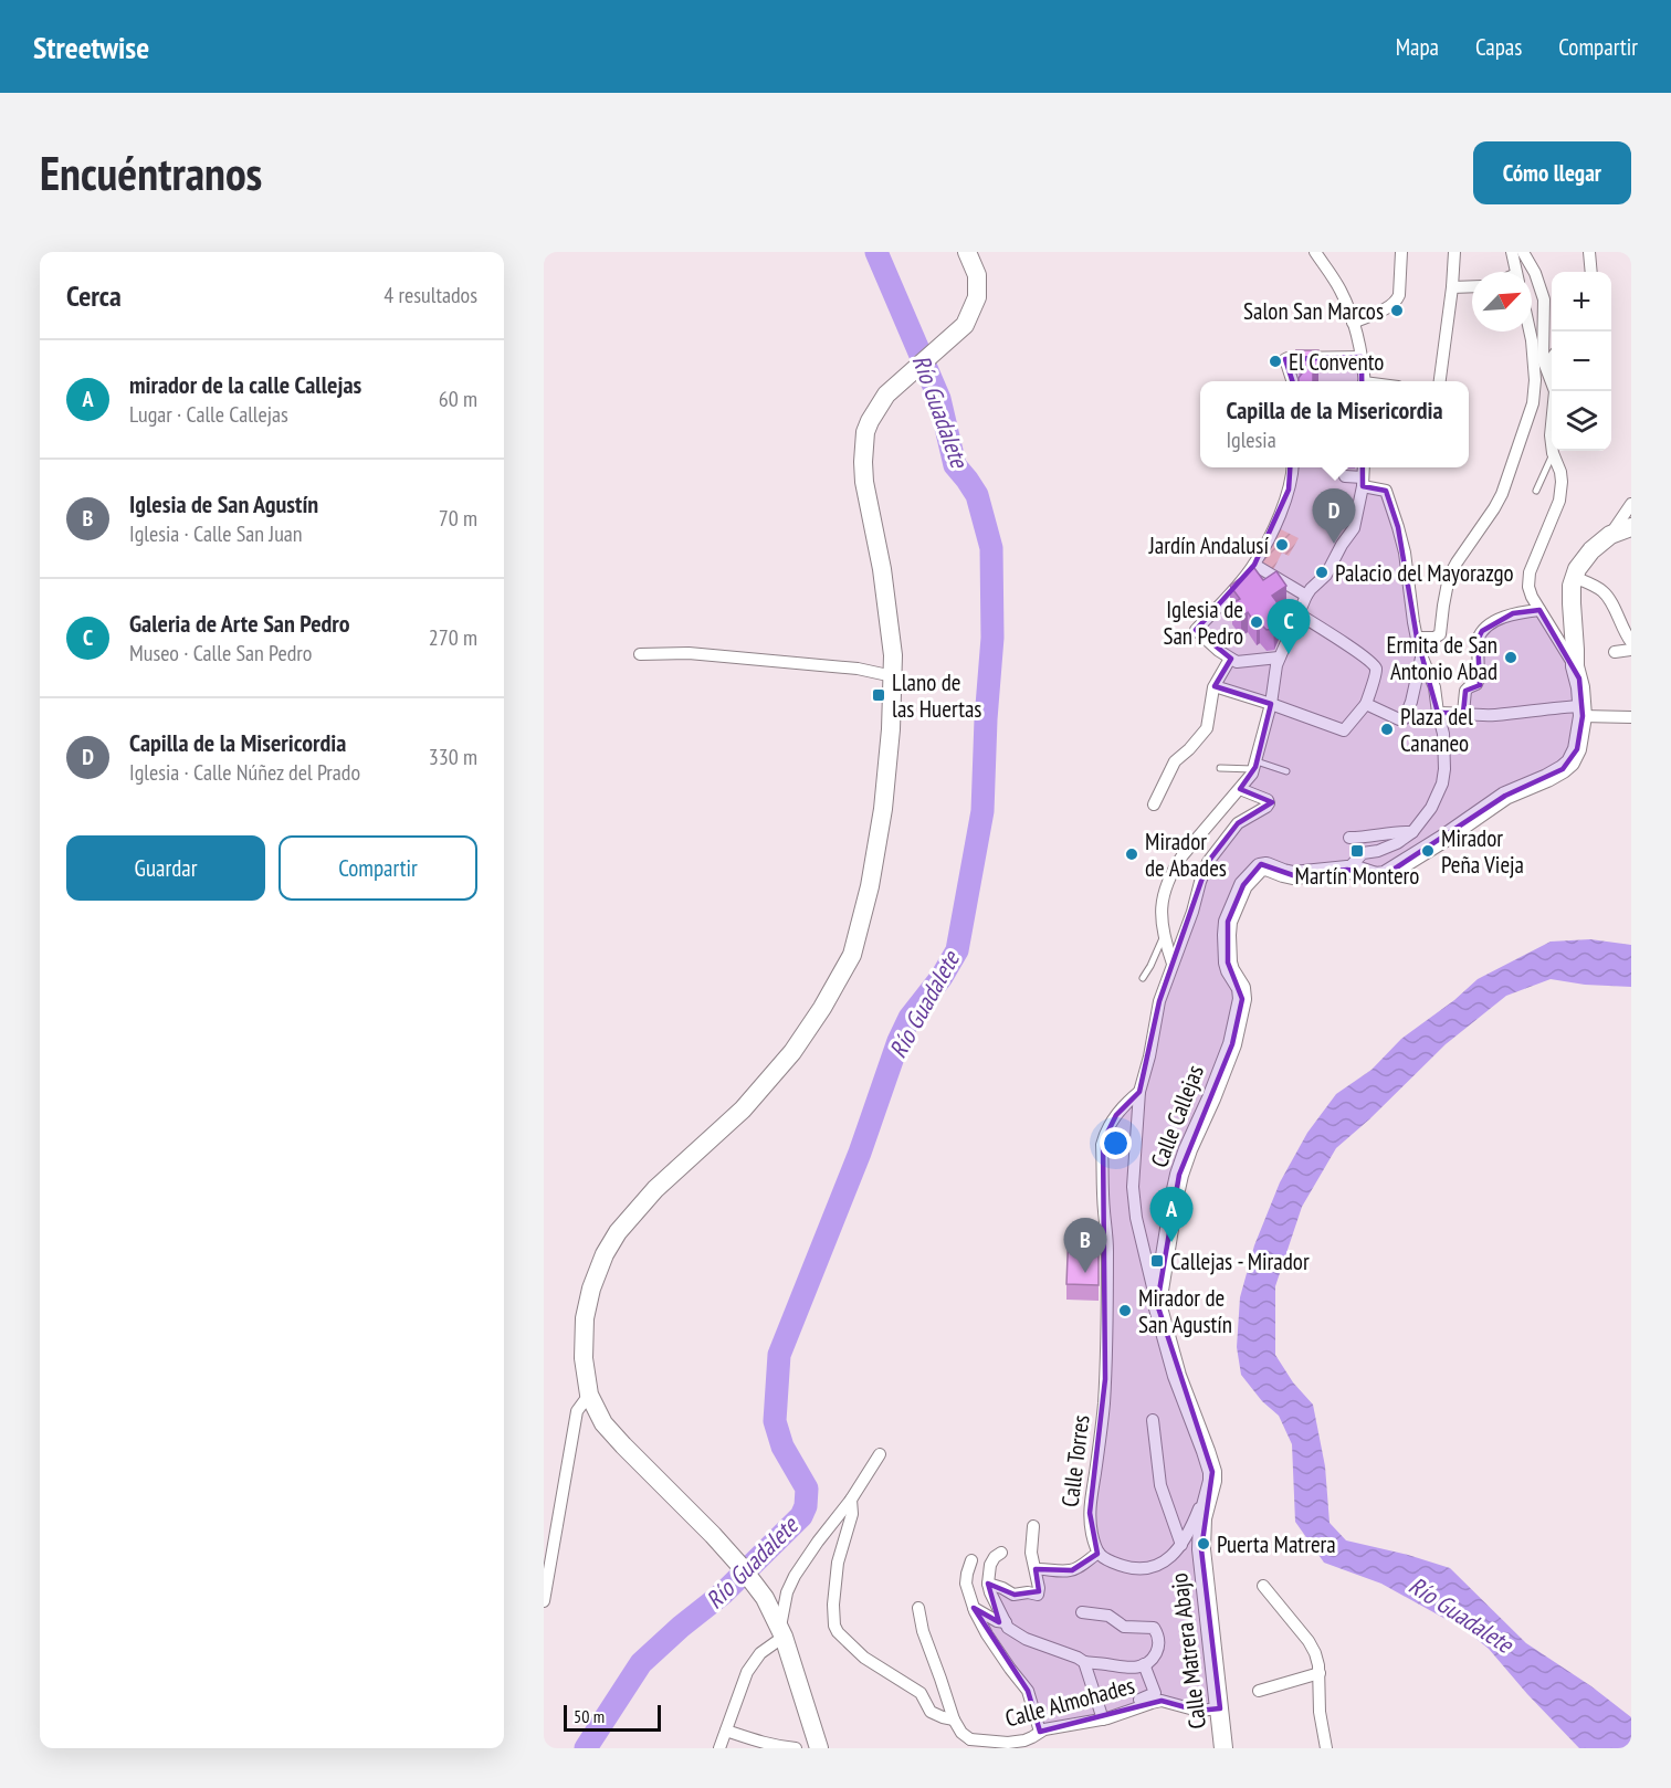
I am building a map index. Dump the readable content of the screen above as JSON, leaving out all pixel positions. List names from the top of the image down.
{
  "streets": {
    "street": [
      "Calle Callejas",
      "Calle Torres",
      "Calle Matrera Abajo",
      "Calle Almohades"
    ]
  },
  "crossings": [
    ["Calle Callejas", "Calle Matrera Abajo"],
    ["Calle Matrera Abajo", "Calle Almohades"]
  ],
  "water": ["Río Guadalete"],
  "places": {
    "other": [
      "Salon San Marcos",
      "El Convento",
      "Jardín Andalusí",
      "Palacio del Mayorazgo",
      "Iglesia de San Pedro",
      "Ermita de San Antonio Abad",
      "Plaza del Cananeo",
      "Mirador Peña Vieja",
      "Mirador de Abades",
      "Mirador de San Agustín",
      "Puerta Matrera"
    ],
    "transit": ["Llano de las Huertas", "Martín Montero", "Callejas - Mirador"]
  },
  "scale_bar": "50 m",
  "north": "top right",
  "page": {
    "header": "Streetwise",
    "nav": ["Mapa", "Capas", "Compartir"],
    "buttons": [
      "Cómo llegar",
      ["Guardar", "Compartir"]
    ],
    "title": "Encuéntranos",
    "heading": ["Cerca", "4 resultados"],
    "map_buttons": ["+", "−"],
    "list": [
      {
        "mark": "A",
        "name": "mirador de la calle Callejas",
        "note": "Lugar · Calle Callejas",
        "value": "60 m"
      },
      {
        "mark": "B",
        "name": "Iglesia de San Agustín",
        "note": "Iglesia · Calle San Juan",
        "value": "70 m"
      },
      {
        "mark": "C",
        "name": "Galeria de Arte San Pedro",
        "note": "Museo · Calle San Pedro",
        "value": "270 m"
      },
      {
        "mark": "D",
        "name": "Capilla de la Misericordia",
        "note": "Iglesia · Calle Núñez del Prado",
        "value": "330 m"
      }
    ],
    "popup": ["Capilla de la Misericordia", "Iglesia"],
    "pins": [
      "D",
      "C",
      "A",
      "B"
    ],
    "scale": "50 m"
  }
}
